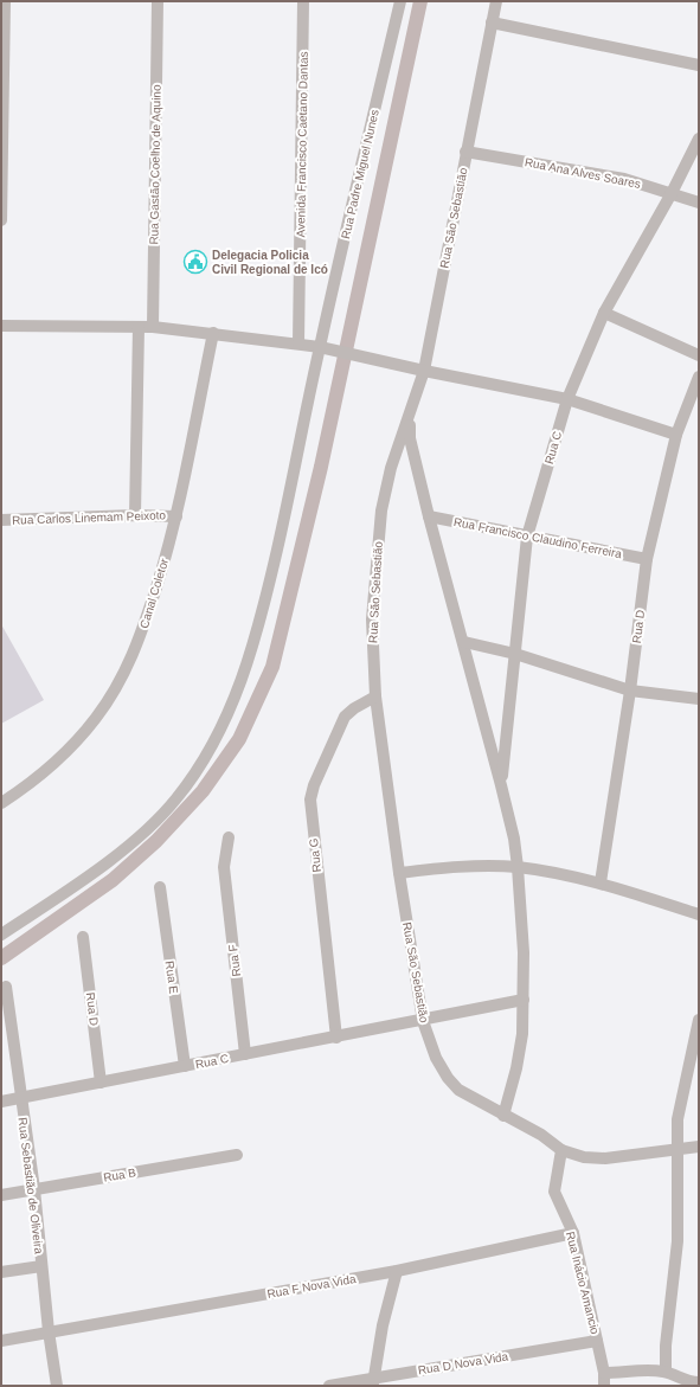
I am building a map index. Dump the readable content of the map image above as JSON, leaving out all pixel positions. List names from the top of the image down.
{
  "streets": {
    "street": [
      "Avenida Francisco Caetano Dantas",
      "Rua Gastão Coelho de Aquino",
      "Rua Ana Alves Soares",
      "Rua Padre Miguel Nunes",
      "Rua São Sebastião",
      "Rua C",
      "Rua Carlos Linemam Peixoto",
      "Rua Francisco Claudino Ferreira",
      "Canal Coletor",
      "Rua D",
      "Rua G",
      "Rua F",
      "Rua E",
      "Rua B",
      "Rua Sebastião de Oliveira",
      "Rua Inácio Amancio",
      "Rua F Nova Vida",
      "Rua D Nova Vida"
    ]
  },
  "crossings": [
    ["Rua Ana Alves Soares", "Rua São Sebastião"],
    ["Rua Ana Alves Soares", "Rua C"],
    ["Rua São Sebastião", "Rua C"],
    ["Rua São Sebastião", "Rua G"],
    ["Rua São Sebastião", "Rua Inácio Amancio"],
    ["Rua C", "Rua Francisco Claudino Ferreira"],
    ["Rua C", "Rua D"],
    ["Rua C", "Rua G"],
    ["Rua C", "Rua F"],
    ["Rua C", "Rua E"],
    ["Rua C", "Rua Sebastião de Oliveira"],
    ["Rua Carlos Linemam Peixoto", "Canal Coletor"],
    ["Rua Francisco Claudino Ferreira", "Rua D"],
    ["Rua B", "Rua Sebastião de Oliveira"],
    ["Rua Sebastião de Oliveira", "Rua F Nova Vida"],
    ["Rua Inácio Amancio", "Rua F Nova Vida"],
    ["Rua Inácio Amancio", "Rua D Nova Vida"]
  ],
  "places": {
    "public building": ["Delegacia Policia Civil Regional de Icó"]
  }
}
